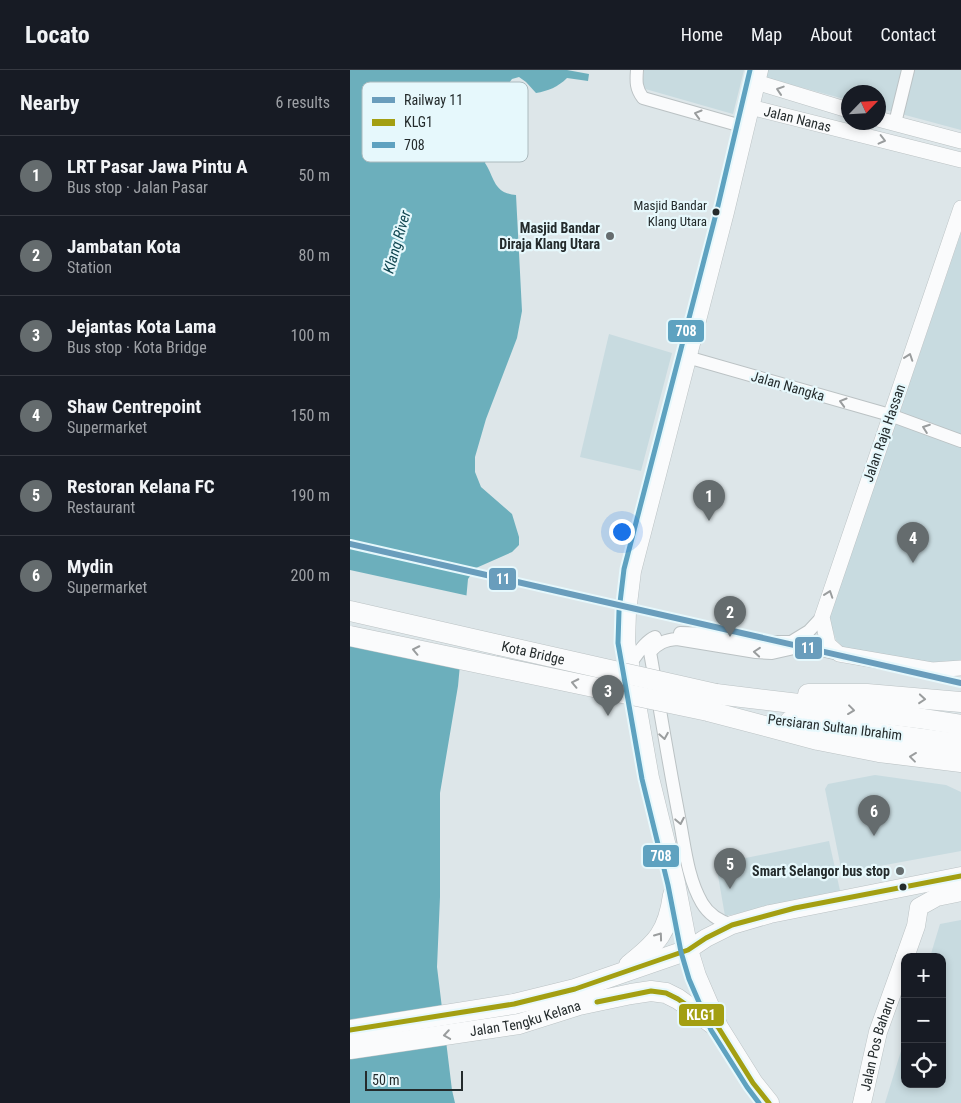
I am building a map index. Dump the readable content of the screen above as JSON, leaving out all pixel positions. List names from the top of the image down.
{
  "streets": {
    "highway": ["Kota Bridge", "Persiaran Sultan Ibrahim", "Jalan Tengku Kelana"],
    "main road": ["Jalan Pos Baharu"],
    "street": ["Jalan Nanas", "Jalan Nangka", "Jalan Raja Hassan"]
  },
  "crossings": [
    ["Jalan Nangka", "Jalan Raja Hassan"],
    ["Kota Bridge", "Persiaran Sultan Ibrahim"]
  ],
  "one_way": ["Jalan Nangka", "Jalan Raja Hassan"],
  "water": ["Klang River"],
  "places": ["Masjid Bandar Klang Utara", "Masjid Bandar Diraja Klang Utara", "Smart Selangor bus stop"],
  "lines": ["transit line 708", "rail line 11", "transit line KLG1"],
  "legend": ["Railway 11", "KLG1", "708"],
  "scale_bar": "50 m",
  "north": "top right",
  "page": {
    "header": "Locato",
    "nav": [
      "Home",
      "Map",
      "About",
      "Contact"
    ],
    "heading": ["Nearby", "6 results"],
    "list": [
      {
        "mark": "1",
        "name": "LRT Pasar Jawa Pintu A",
        "note": "Bus stop · Jalan Pasar",
        "value": "50 m"
      },
      {
        "mark": "2",
        "name": "Jambatan Kota",
        "note": "Station",
        "value": "80 m"
      },
      {
        "mark": "3",
        "name": "Jejantas Kota Lama",
        "note": "Bus stop · Kota Bridge",
        "value": "100 m"
      },
      {
        "mark": "4",
        "name": "Shaw Centrepoint",
        "note": "Supermarket",
        "value": "150 m"
      },
      {
        "mark": "5",
        "name": "Restoran Kelana FC",
        "note": "Restaurant",
        "value": "190 m"
      },
      {
        "mark": "6",
        "name": "Mydin",
        "note": "Supermarket",
        "value": "200 m"
      }
    ],
    "pins": [
      "1",
      "4",
      "2",
      "3",
      "6",
      "5"
    ],
    "map_buttons": ["+", "−"],
    "scale": "50 m"
  }
}
